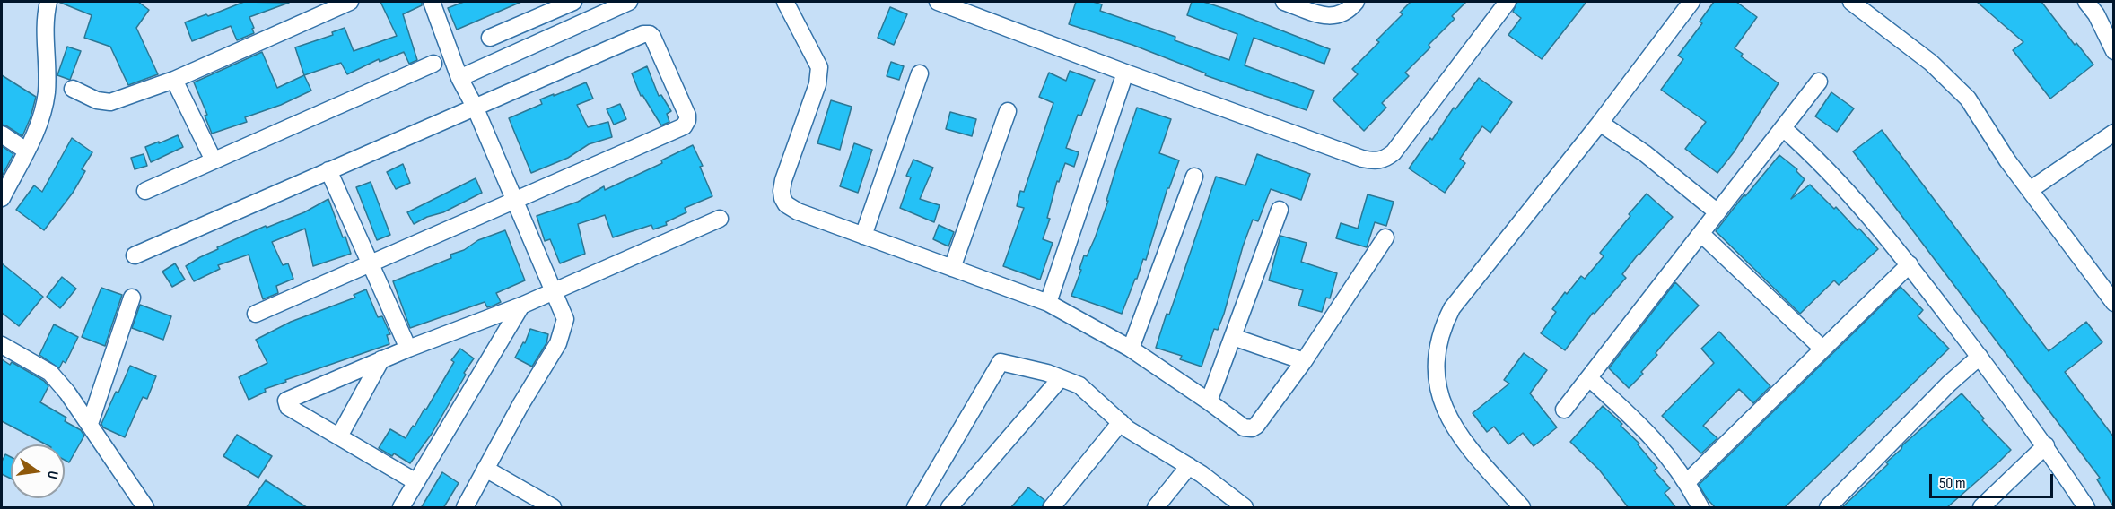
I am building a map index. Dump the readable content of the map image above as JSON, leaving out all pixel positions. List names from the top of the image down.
{
  "scale_bar": "50 m",
  "north": "right"
}
